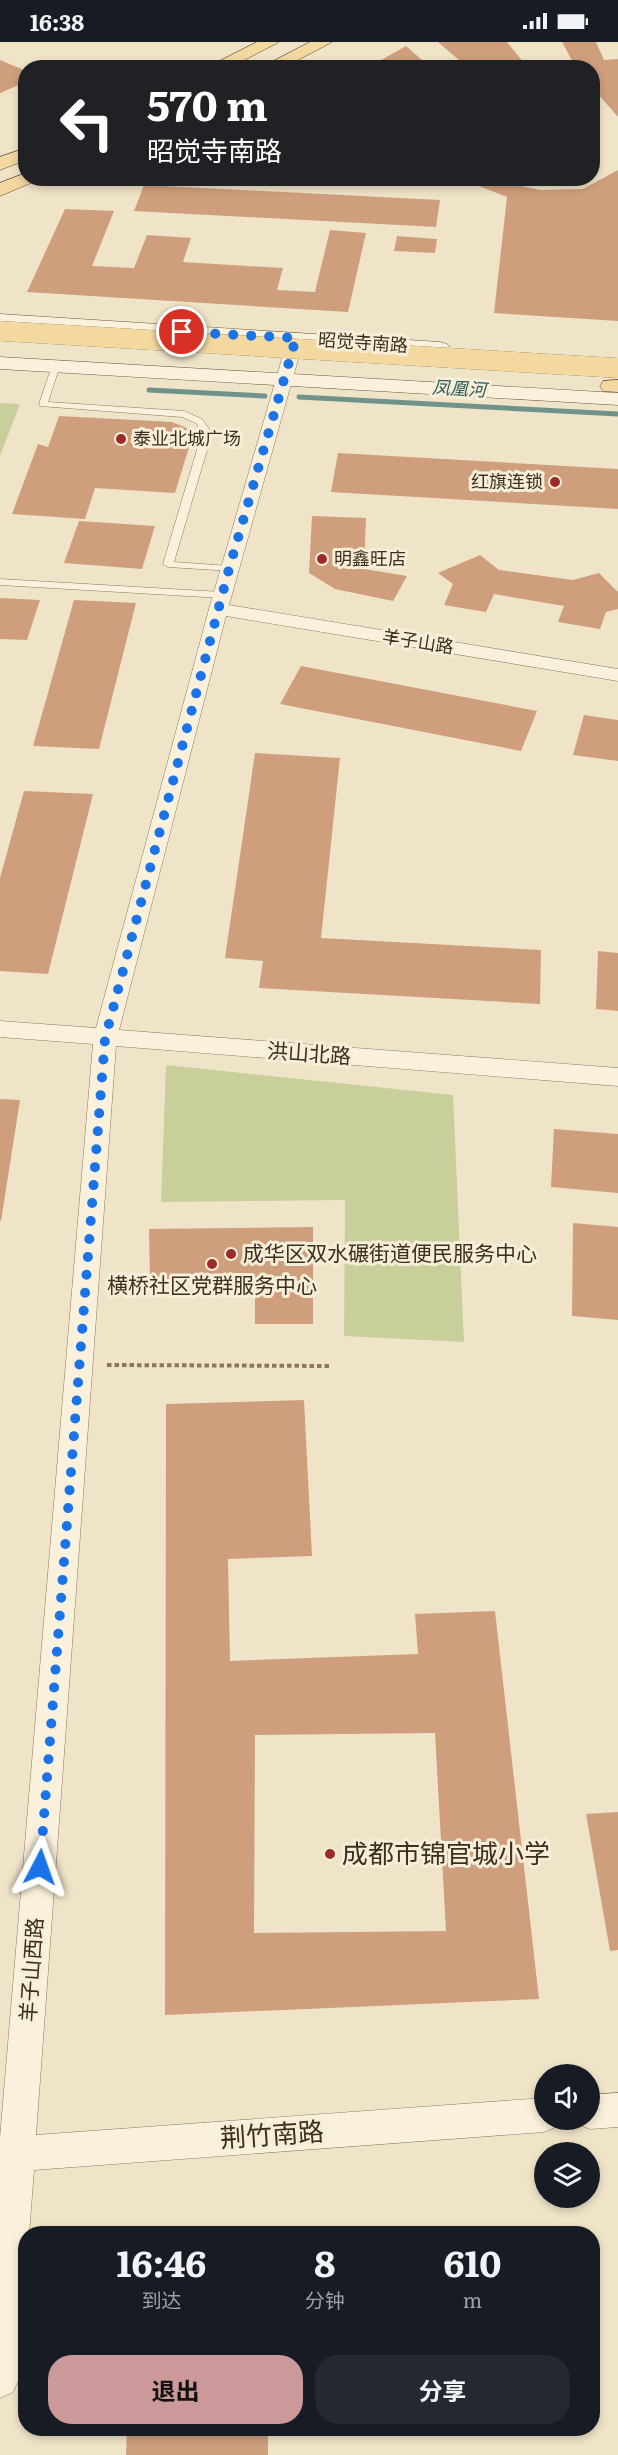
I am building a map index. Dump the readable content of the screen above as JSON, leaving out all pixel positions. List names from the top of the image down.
{
  "streets": {
    "main road": ["昭觉寺南路"],
    "street": [
      "羊子山路",
      "洪山北路",
      "羊子山西路",
      "荆竹南路"
    ]
  },
  "crossings": [
    ["昭觉寺南路", "羊子山西路"],
    ["羊子山路", "羊子山西路"],
    ["洪山北路", "羊子山西路"],
    ["羊子山西路", "荆竹南路"]
  ],
  "water": ["凤凰河"],
  "places": [
    "泰业北城广场",
    "红旗连锁",
    "明鑫旺店",
    "成华区双水碾街道便民服务中心",
    "横桥社区党群服务中心",
    "成都市锦官城小学"
  ],
  "page": {
    "status": "16:38",
    "turn": ["570 m", "昭觉寺南路"],
    "eta": [
      "16:46",
      "到达",
      "8",
      "分钟",
      "610",
      "m"
    ],
    "buttons": ["退出", "分享"]
  }
}
